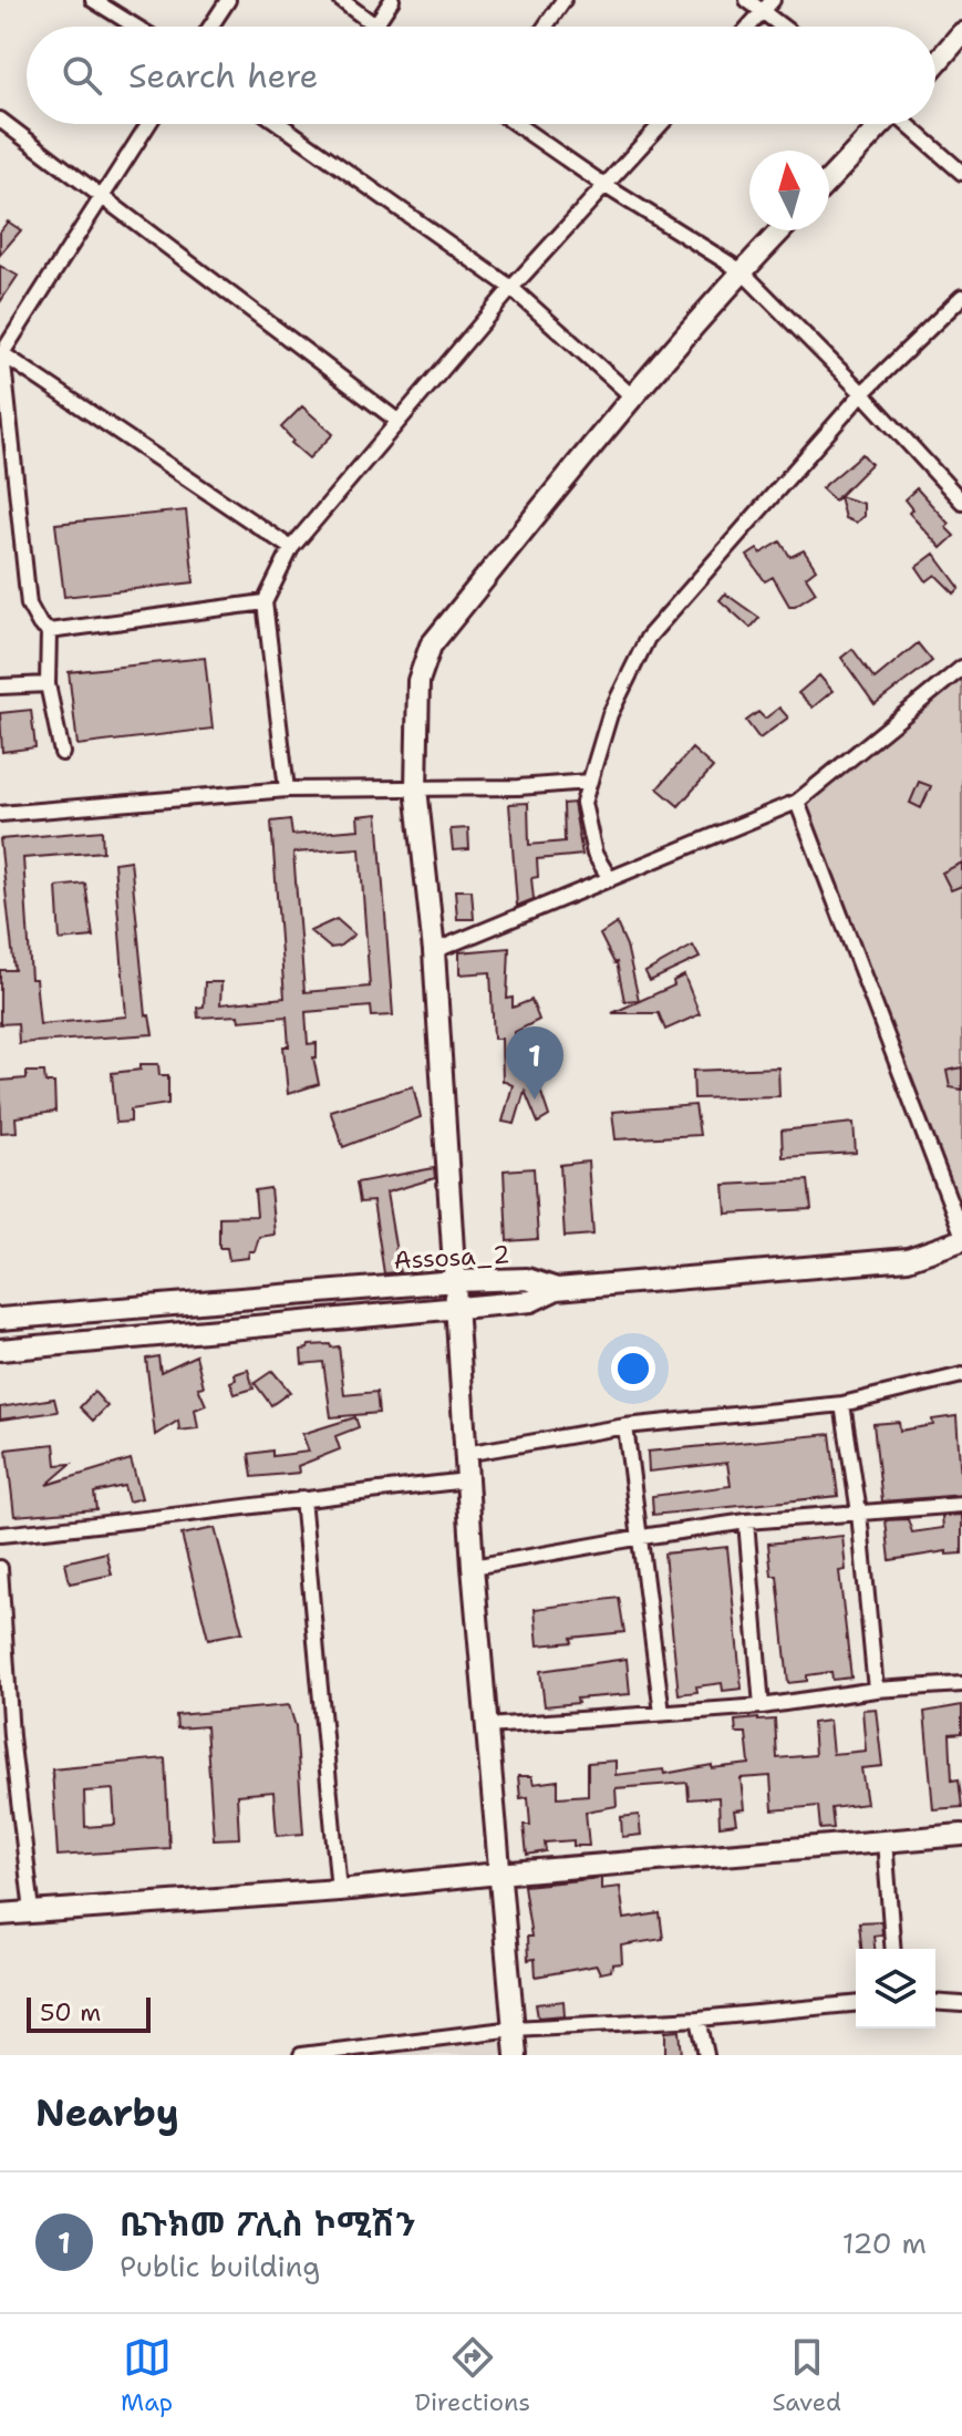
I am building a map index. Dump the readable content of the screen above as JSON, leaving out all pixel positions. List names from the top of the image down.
{
  "streets": {
    "street": ["Assosa_2"]
  },
  "scale_bar": "50 m",
  "north": "top",
  "page": {
    "search": "Search here",
    "pins": "1",
    "scale": "50 m",
    "heading": "Nearby",
    "list": [
      {
        "mark": "1",
        "name": "ቤጉክመ ፖሊስ ኮሚሽን",
        "note": "Public building",
        "value": "120 m"
      }
    ],
    "nav": ["Map", "Directions", "Saved"]
  }
}
